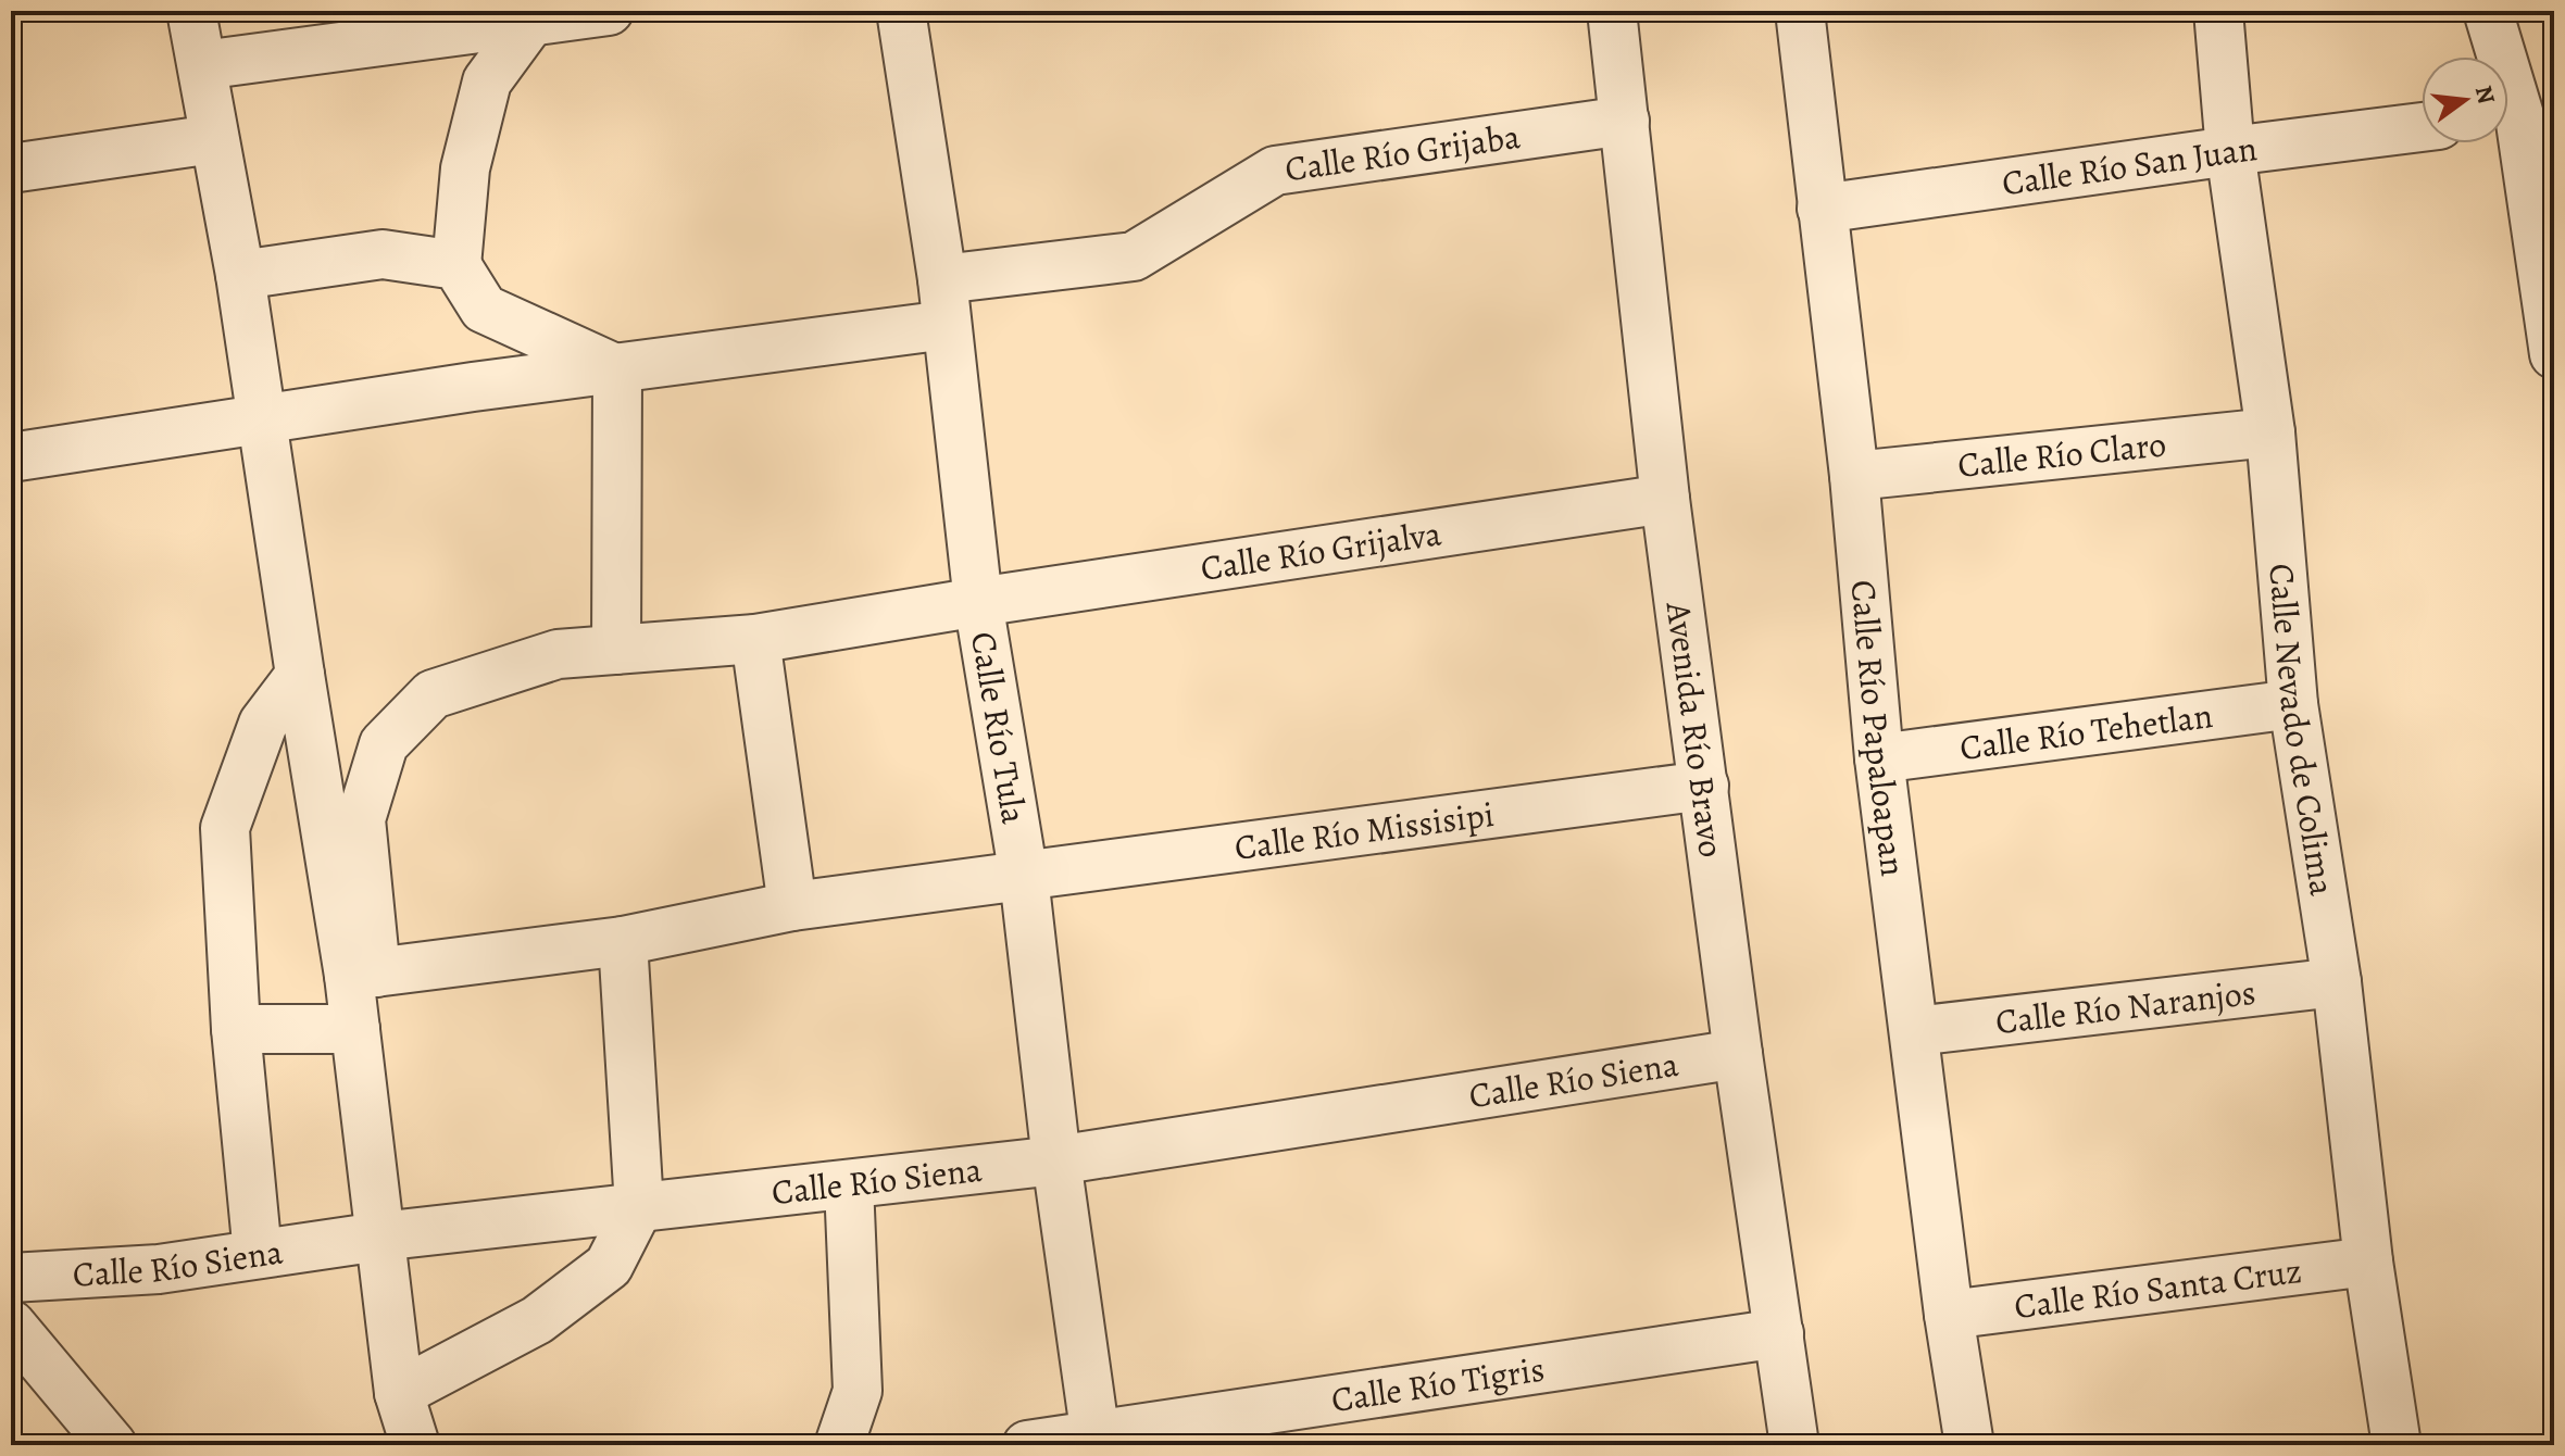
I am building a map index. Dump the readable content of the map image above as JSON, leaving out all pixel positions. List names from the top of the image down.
{
  "streets": {
    "street": [
      "Calle Río Grijaba",
      "Calle Río San Juan",
      "Calle Río Claro",
      "Calle Río Grijalva",
      "Calle Río Tula",
      "Avenida Río Bravo",
      "Calle Río Papaloapan",
      "Calle Nevado de Colima",
      "Calle Río Tehetlan",
      "Calle Río Missisipi",
      "Calle Río Naranjos",
      "Calle Río Siena",
      "Calle Río Santa Cruz",
      "Calle Río Tigris"
    ]
  },
  "crossings": [
    ["Calle Río Grijaba", "Calle Río Tula"],
    ["Calle Río Grijaba", "Avenida Río Bravo"],
    ["Calle Río San Juan", "Calle Río Papaloapan"],
    ["Calle Río San Juan", "Calle Nevado de Colima"],
    ["Calle Río Claro", "Calle Río Papaloapan"],
    ["Calle Río Claro", "Calle Nevado de Colima"],
    ["Calle Río Grijalva", "Calle Río Tula"],
    ["Calle Río Grijalva", "Avenida Río Bravo"],
    ["Calle Río Grijalva", "Calle Río Missisipi"],
    ["Calle Río Tula", "Calle Río Missisipi"],
    ["Calle Río Tula", "Calle Río Siena"],
    ["Calle Río Tula", "Calle Río Tigris"],
    ["Avenida Río Bravo", "Calle Río Missisipi"],
    ["Avenida Río Bravo", "Calle Río Siena"],
    ["Avenida Río Bravo", "Calle Río Tigris"],
    ["Calle Río Papaloapan", "Calle Río Tehetlan"],
    ["Calle Río Papaloapan", "Calle Río Naranjos"],
    ["Calle Río Papaloapan", "Calle Río Santa Cruz"],
    ["Calle Nevado de Colima", "Calle Río Tehetlan"],
    ["Calle Nevado de Colima", "Calle Río Naranjos"],
    ["Calle Nevado de Colima", "Calle Río Santa Cruz"]
  ],
  "north": "right"
}
